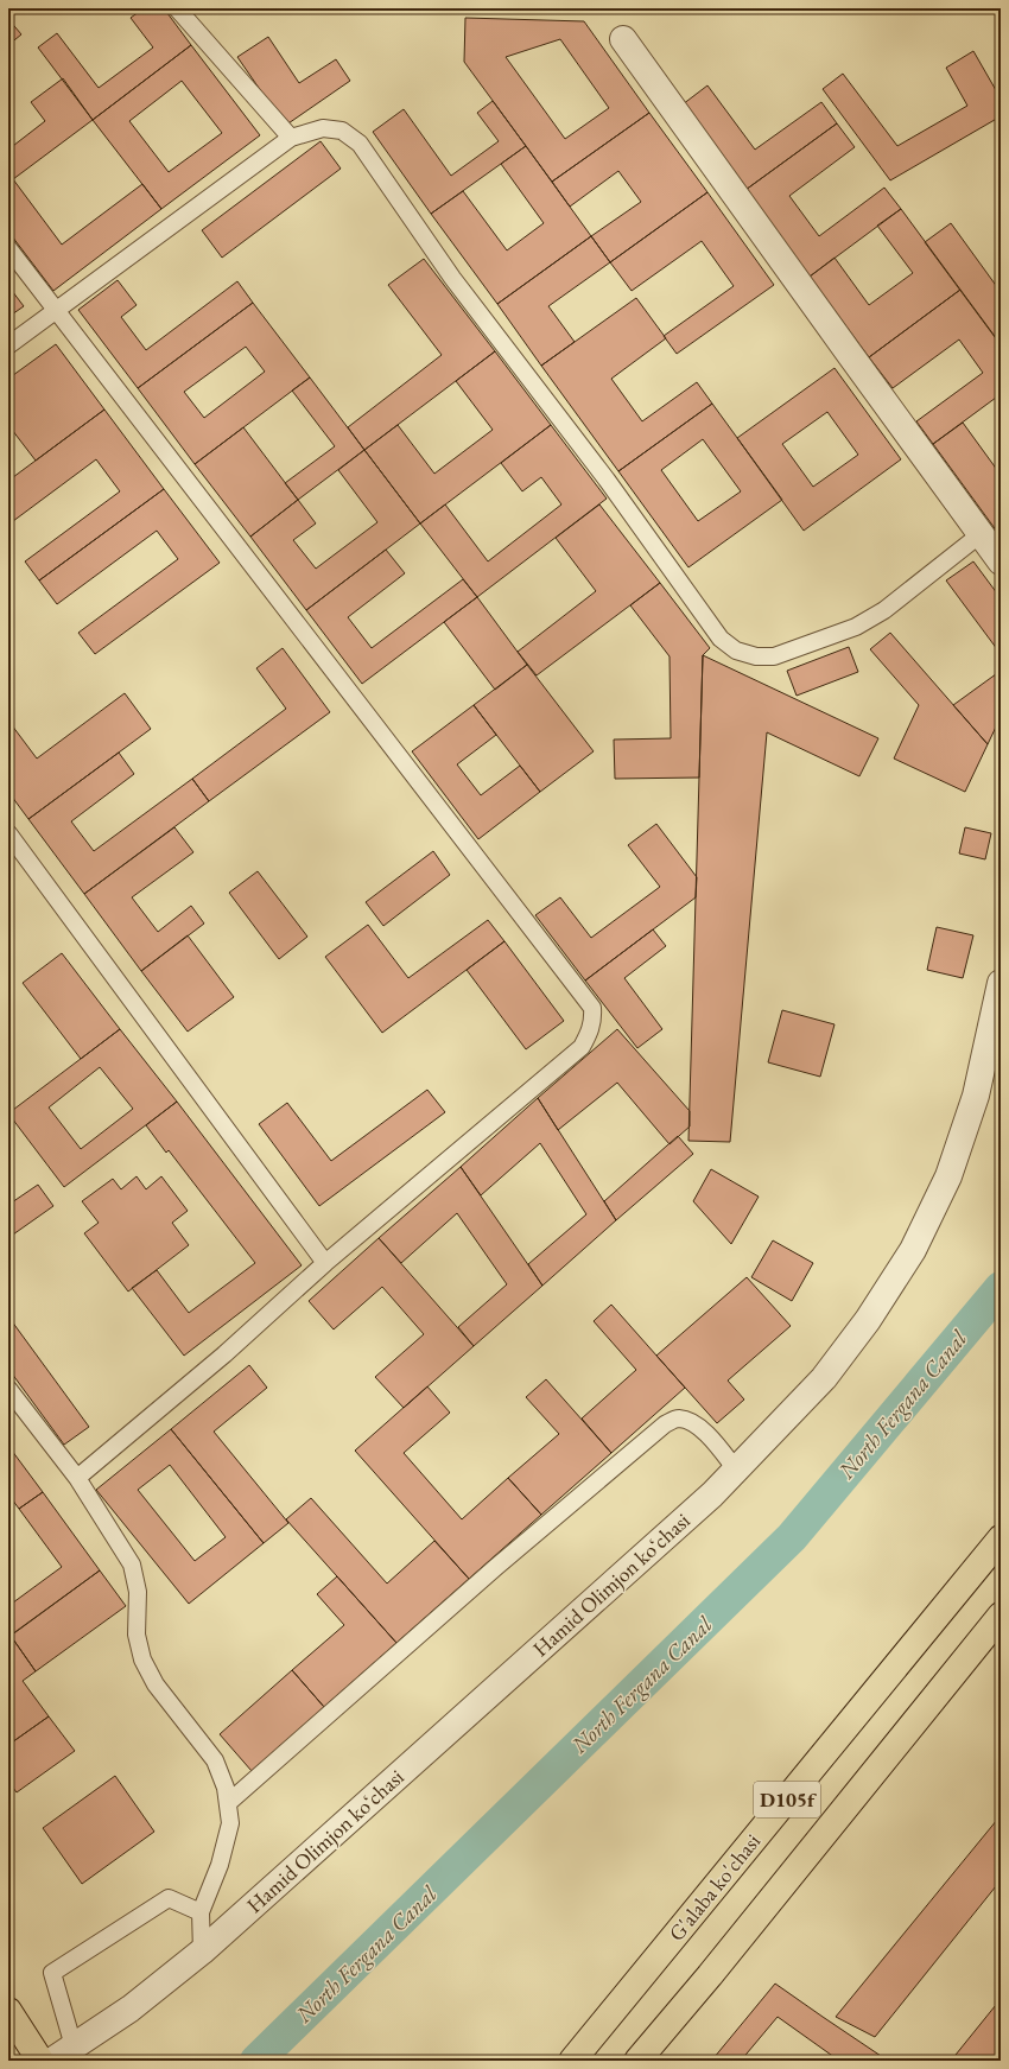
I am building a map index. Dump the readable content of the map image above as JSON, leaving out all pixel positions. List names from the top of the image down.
{
  "streets": {
    "main road": ["D105f", "G'alaba ko'chasi"],
    "street": ["Hamid Olimjon koʻchasi"]
  },
  "water": ["North Fergana Canal"]
}
